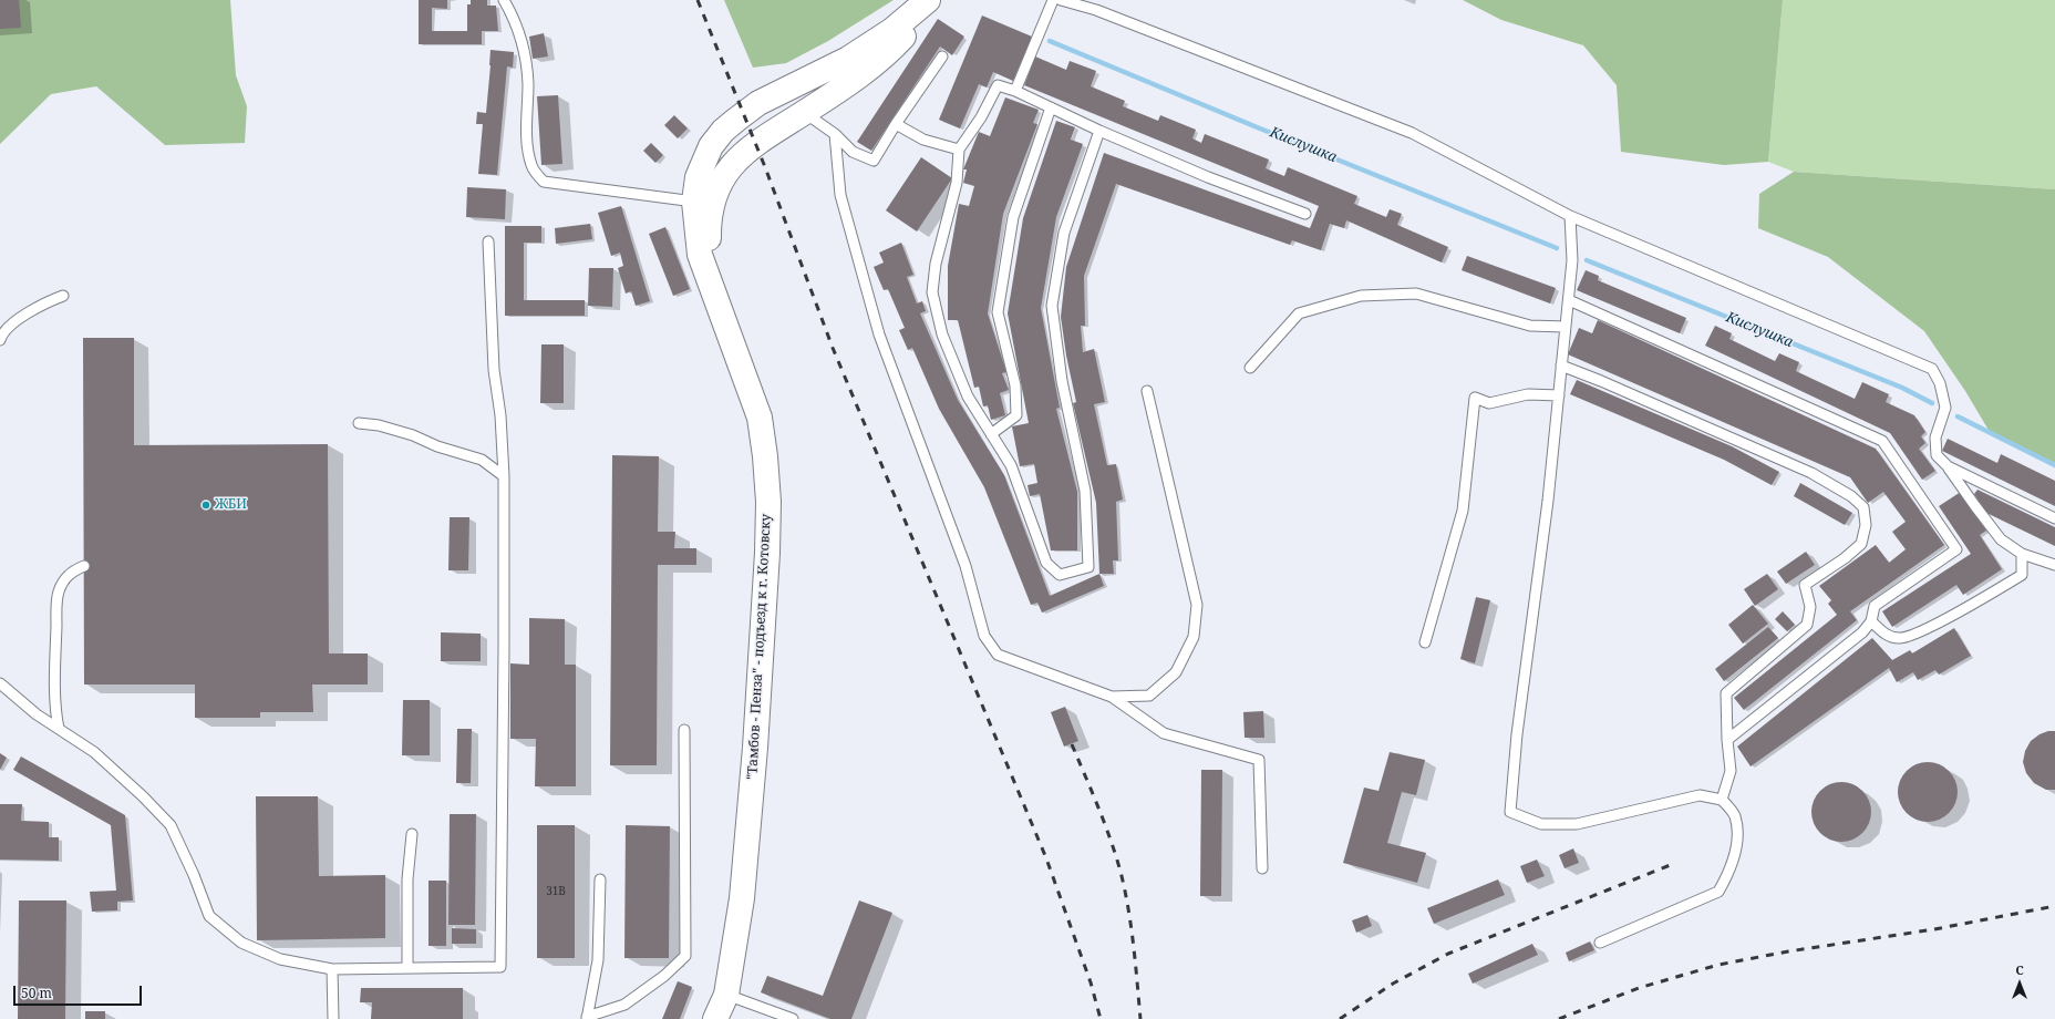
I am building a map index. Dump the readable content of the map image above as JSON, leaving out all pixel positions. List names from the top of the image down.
{
  "streets": {
    "main road": ["\"Тамбов - Пенза\" - подъезд к г. Котовску"]
  },
  "water": ["Кислушка"],
  "places": ["ЖБИ"],
  "house_numbers": ["31В"],
  "scale_bar": "50 m",
  "north": "top"
}
